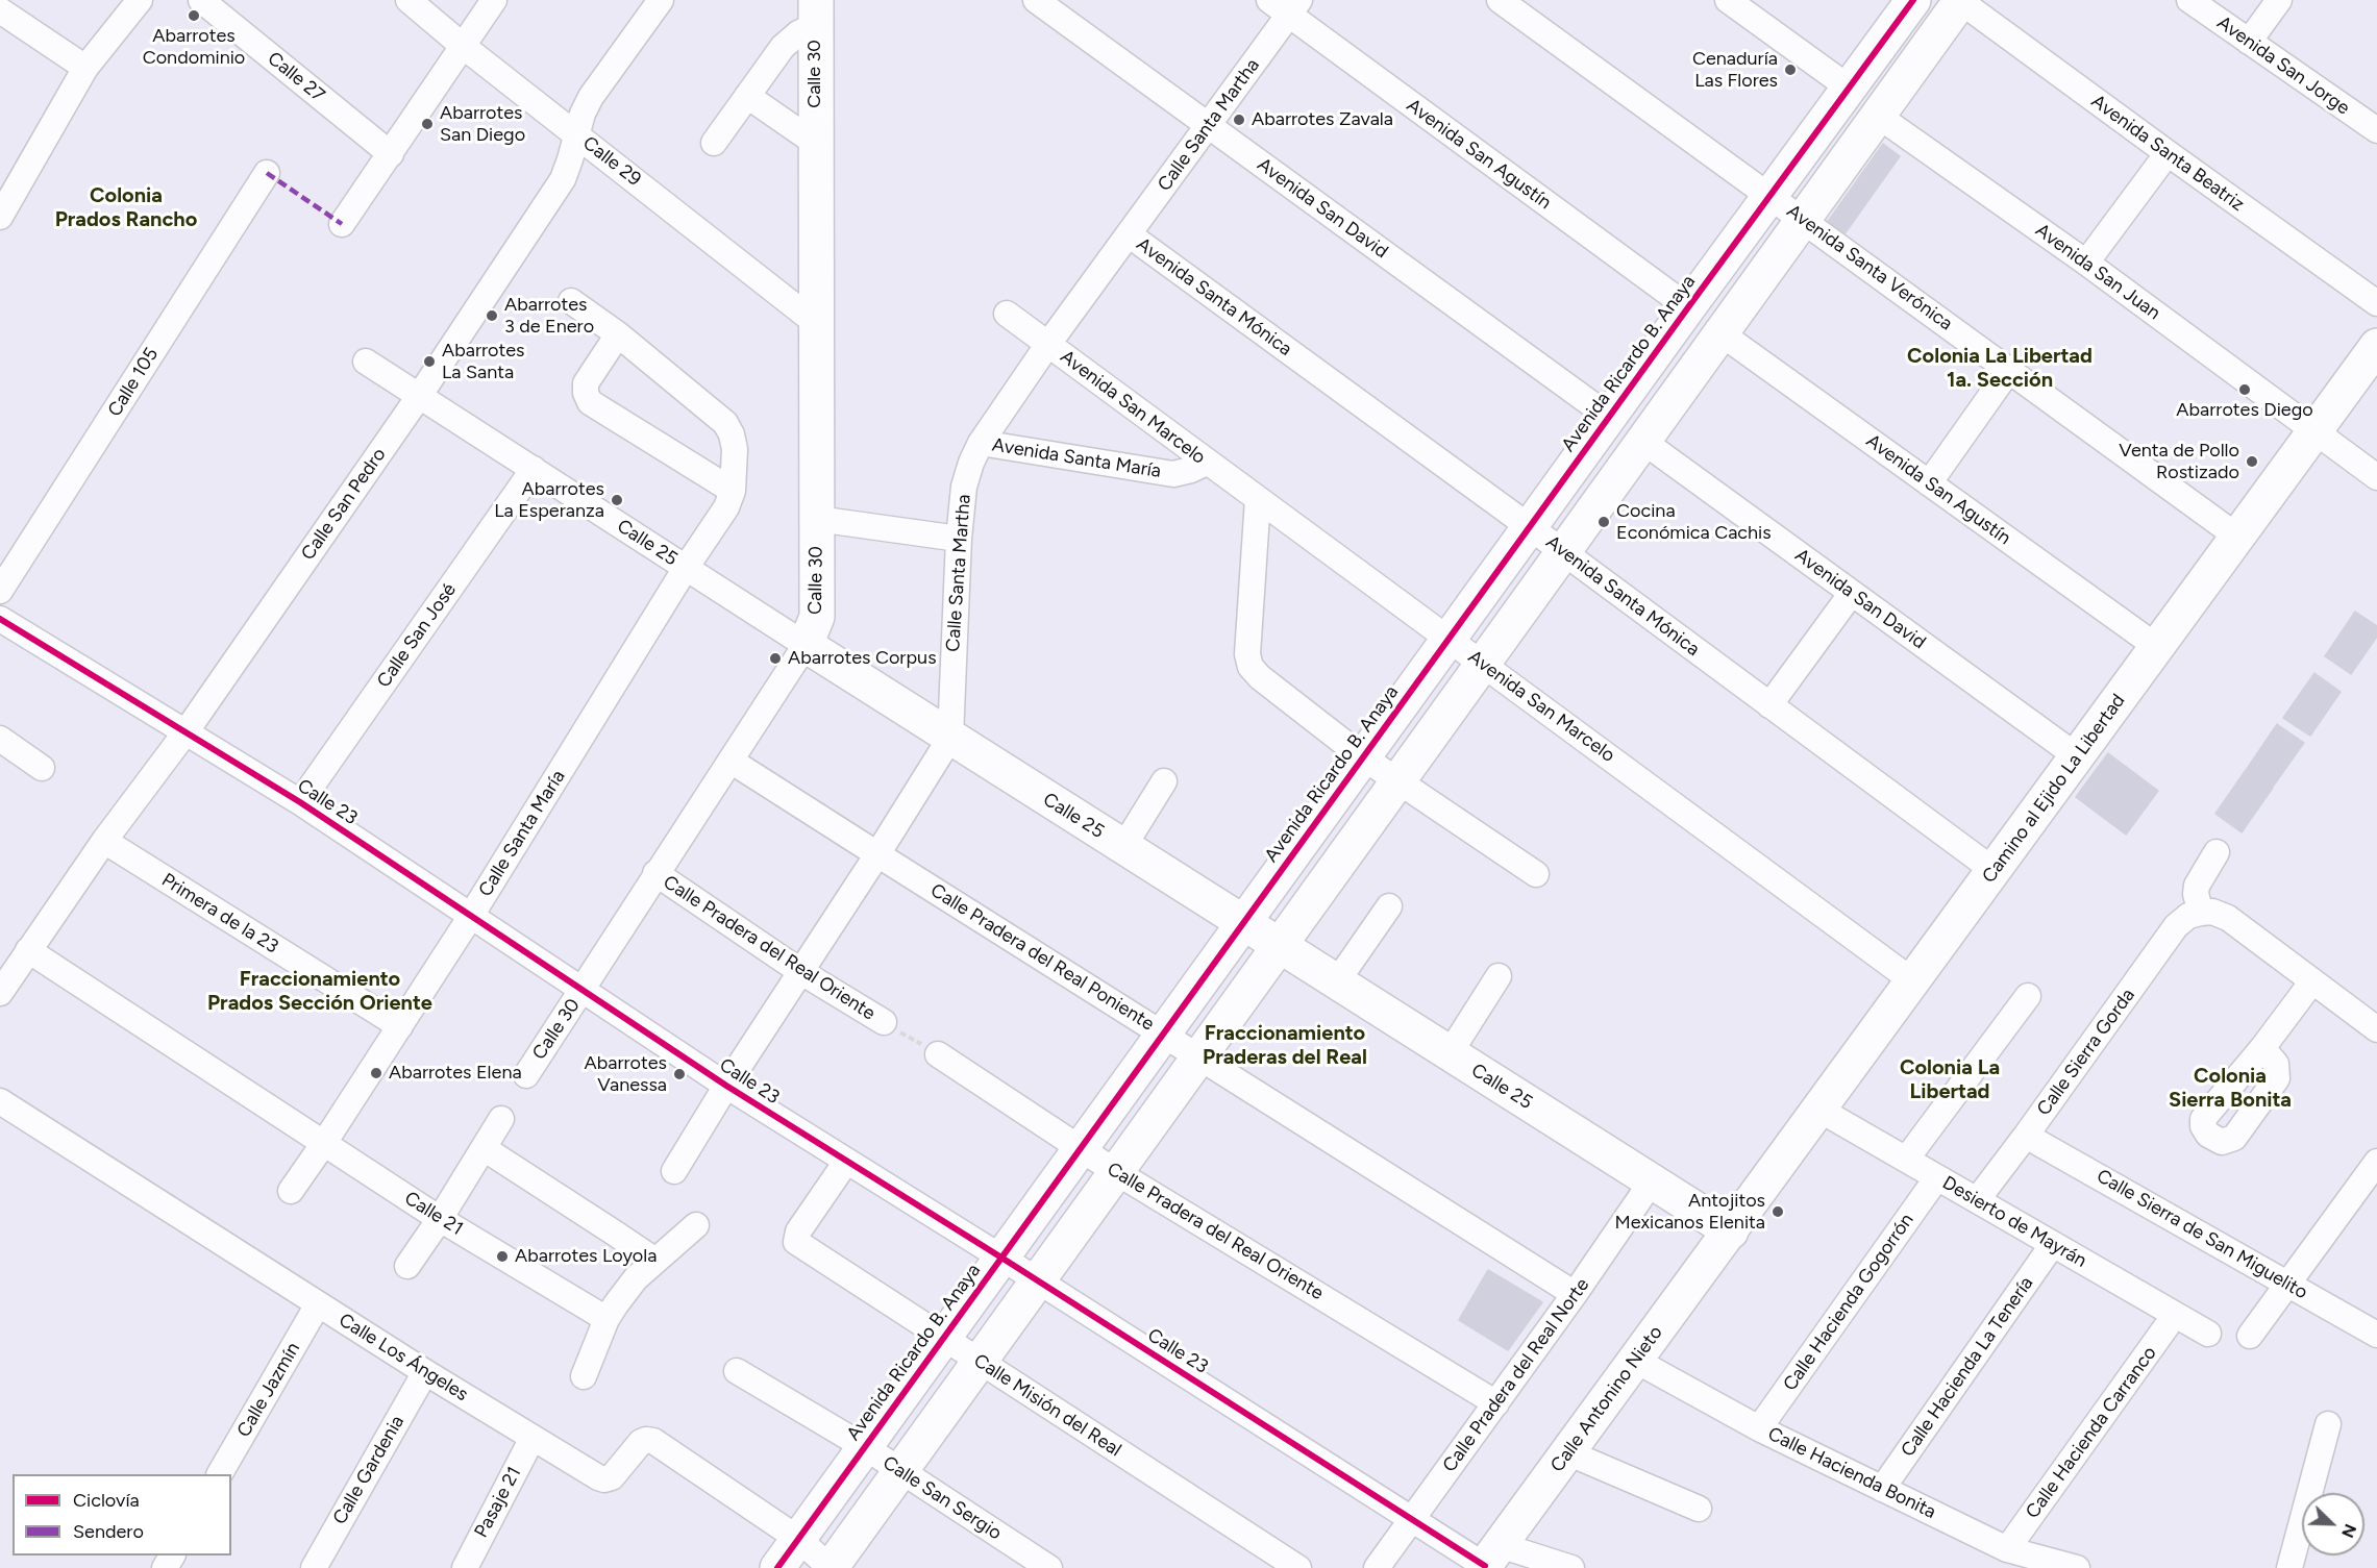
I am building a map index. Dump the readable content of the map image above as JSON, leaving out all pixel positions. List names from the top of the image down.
{
  "streets": {
    "street": [
      "Avenida San Jorge",
      "Calle 30",
      "Calle 27",
      "Calle Santa Martha",
      "Avenida Santa Beatriz",
      "Avenida San Agustín",
      "Calle 29",
      "Avenida San David",
      "Avenida Santa Verónica",
      "Avenida San Juan",
      "Avenida Santa Mónica",
      "Avenida Ricardo B. Anaya",
      "Calle 105",
      "Avenida San Marcelo",
      "Avenida Santa María",
      "Calle San Pedro",
      "Calle 25",
      "Calle San José",
      "Camino al Ejido La Libertad",
      "Calle 23",
      "Calle Santa María",
      "Primera de la 23",
      "Calle Pradera del Real Oriente",
      "Calle Pradera del Real Poniente",
      "Calle Sierra Gorda",
      "Calle 21",
      "Desierto de Mayrán",
      "Calle Sierra de San Miguelito",
      "Calle Hacienda Gogorrón",
      "Calle Los Ángeles",
      "Calle Hacienda La Tenería",
      "Calle Pradera del Real Norte",
      "Calle Jazmín",
      "Calle Antonino Nieto",
      "Calle Misión del Real",
      "Calle Hacienda Carranco",
      "Calle Gardenia",
      "Calle Hacienda Bonita",
      "Calle San Sergio",
      "Pasaje 21"
    ]
  },
  "crossings": [
    ["Calle 30", "Calle 29"],
    ["Calle 30", "Calle 25"],
    ["Calle 30", "Calle 23"],
    ["Calle 30", "Calle Pradera del Real Oriente"],
    ["Calle 30", "Calle Pradera del Real Poniente"],
    ["Calle Santa Martha", "Avenida San Agustín"],
    ["Calle Santa Martha", "Avenida San David"],
    ["Calle Santa Martha", "Avenida Santa Mónica"],
    ["Calle Santa Martha", "Avenida San Marcelo"],
    ["Calle Santa Martha", "Avenida Santa María"],
    ["Calle Santa Martha", "Calle 25"],
    ["Calle Santa Martha", "Calle 23"],
    ["Calle Santa Martha", "Calle Pradera del Real Oriente"],
    ["Calle Santa Martha", "Calle Pradera del Real Poniente"],
    ["Avenida San Agustín", "Avenida Ricardo B. Anaya"],
    ["Avenida San Agustín", "Camino al Ejido La Libertad"],
    ["Calle 29", "Calle San Pedro"],
    ["Avenida San David", "Avenida Ricardo B. Anaya"],
    ["Avenida San David", "Camino al Ejido La Libertad"],
    ["Avenida Santa Verónica", "Avenida Ricardo B. Anaya"],
    ["Avenida Santa Verónica", "Camino al Ejido La Libertad"],
    ["Avenida San Juan", "Camino al Ejido La Libertad"],
    ["Avenida Santa Mónica", "Avenida Ricardo B. Anaya"],
    ["Avenida Santa Mónica", "Camino al Ejido La Libertad"],
    ["Avenida Ricardo B. Anaya", "Avenida San Marcelo"],
    ["Avenida Ricardo B. Anaya", "Calle 25"],
    ["Avenida Ricardo B. Anaya", "Calle 23"],
    ["Avenida Ricardo B. Anaya", "Calle Pradera del Real Oriente"],
    ["Avenida Ricardo B. Anaya", "Calle Pradera del Real Poniente"],
    ["Avenida Ricardo B. Anaya", "Calle Los Ángeles"],
    ["Avenida Ricardo B. Anaya", "Calle Misión del Real"],
    ["Avenida Ricardo B. Anaya", "Calle San Sergio"],
    ["Avenida San Marcelo", "Avenida Santa María"],
    ["Avenida San Marcelo", "Camino al Ejido La Libertad"],
    ["Calle San Pedro", "Calle 25"],
    ["Calle San Pedro", "Calle 23"],
    ["Calle San Pedro", "Primera de la 23"],
    ["Calle San Pedro", "Calle 21"],
    ["Calle 25", "Calle San José"],
    ["Calle 25", "Camino al Ejido La Libertad"],
    ["Calle 25", "Calle Santa María"],
    ["Calle 25", "Calle Pradera del Real Norte"],
    ["Calle 25", "Calle Antonino Nieto"],
    ["Calle San José", "Calle 23"],
    ["Camino al Ejido La Libertad", "Desierto de Mayrán"],
    ["Camino al Ejido La Libertad", "Calle Antonino Nieto"],
    ["Calle 23", "Calle Santa María"],
    ["Calle 23", "Calle Pradera del Real Norte"],
    ["Calle 23", "Calle Antonino Nieto"],
    ["Calle 23", "Calle Misión del Real"],
    ["Calle Santa María", "Primera de la 23"],
    ["Calle Santa María", "Calle 21"],
    ["Calle Pradera del Real Oriente", "Calle Pradera del Real Norte"],
    ["Calle Pradera del Real Poniente", "Calle Pradera del Real Norte"],
    ["Calle Sierra Gorda", "Desierto de Mayrán"],
    ["Calle Sierra Gorda", "Calle Sierra de San Miguelito"],
    ["Desierto de Mayrán", "Calle Hacienda Gogorrón"],
    ["Desierto de Mayrán", "Calle Hacienda La Tenería"],
    ["Desierto de Mayrán", "Calle Hacienda Carranco"],
    ["Calle Hacienda Gogorrón", "Calle Hacienda Bonita"],
    ["Calle Los Ángeles", "Calle Jazmín"],
    ["Calle Los Ángeles", "Calle Gardenia"],
    ["Calle Los Ángeles", "Pasaje 21"],
    ["Calle Hacienda La Tenería", "Calle Hacienda Bonita"],
    ["Calle Antonino Nieto", "Calle Hacienda Bonita"],
    ["Calle Hacienda Carranco", "Calle Hacienda Bonita"]
  ],
  "districts": [
    "Colonia Prados Rancho",
    "Colonia La Libertad 1a. Sección",
    "Fraccionamiento Prados Sección Oriente",
    "Fraccionamiento Praderas del Real",
    "Colonia La Libertad",
    "Colonia Sierra Bonita"
  ],
  "places": [
    "Abarrotes Condominio",
    "Cenaduría Las Flores",
    "Abarrotes Zavala",
    "Abarrotes San Diego",
    "Abarrotes 3 de Enero",
    "Abarrotes La Santa",
    "Abarrotes Diego",
    "Venta de Pollo Rostizado",
    "Abarrotes La Esperanza",
    "Cocina Económica Cachis",
    "Abarrotes Corpus",
    "Abarrotes Elena",
    "Abarrotes Vanessa",
    "Antojitos Mexicanos Elenita",
    "Abarrotes Loyola"
  ],
  "legend": ["Ciclovía", "Sendero"],
  "north": "bottom right"
}
